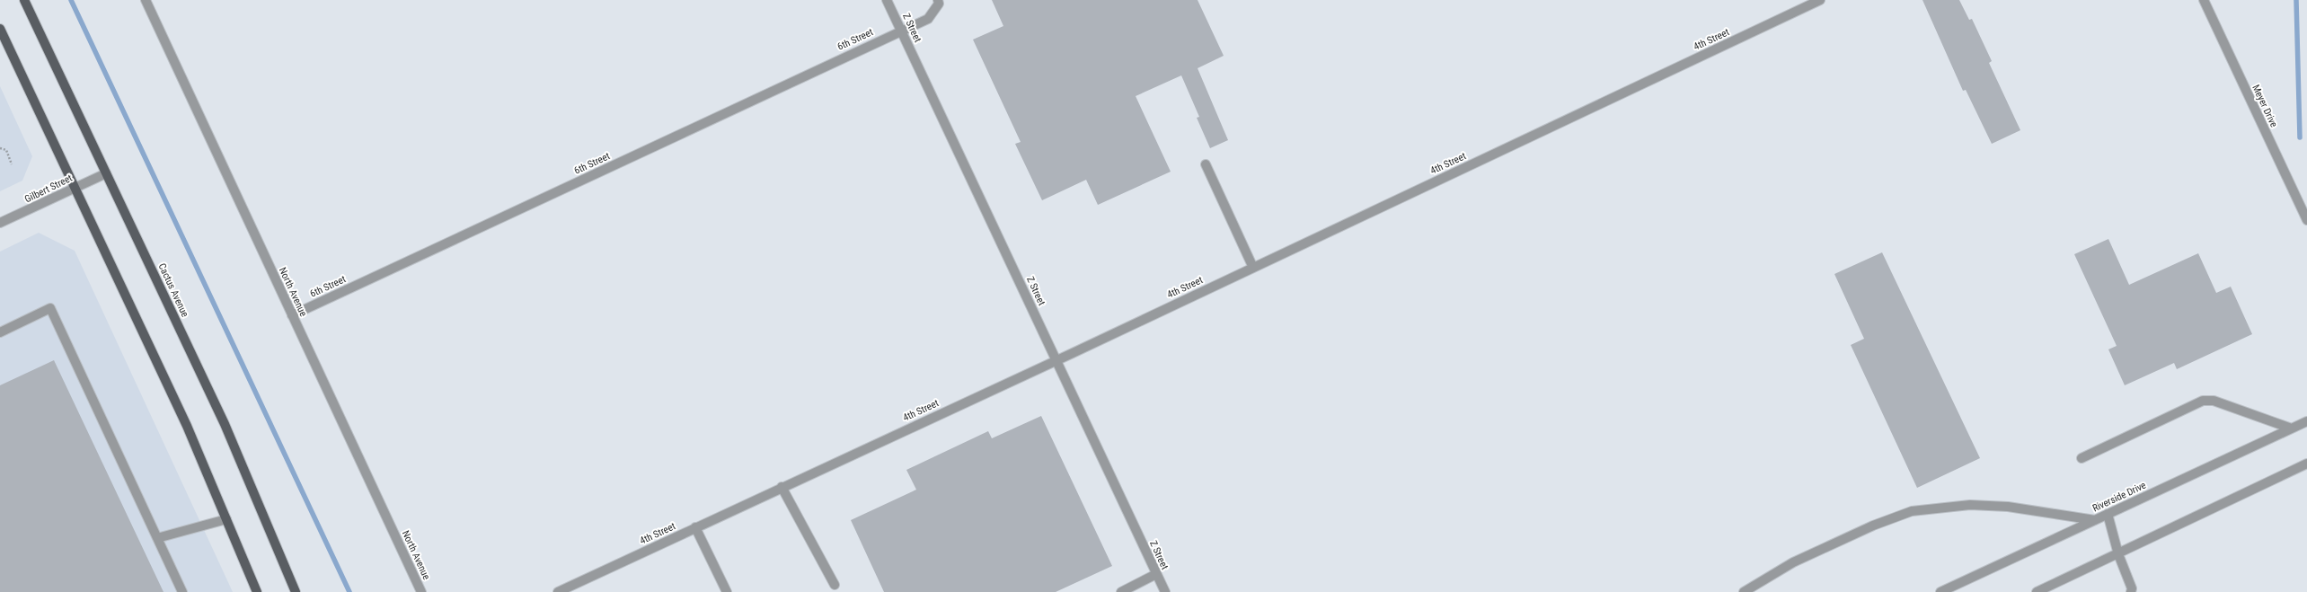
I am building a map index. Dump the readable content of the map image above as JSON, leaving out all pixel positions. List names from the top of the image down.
{
  "streets": {
    "main road": ["Cactus Avenue"],
    "street": [
      "Z Street",
      "6th Street",
      "4th Street",
      "Meyer Drive",
      "Gilbert Street",
      "North Avenue",
      "Riverside Drive"
    ]
  },
  "crossings": [
    ["Z Street", "6th Street"],
    ["Z Street", "4th Street"],
    ["6th Street", "North Avenue"],
    ["Gilbert Street", "Cactus Avenue"]
  ]
}
